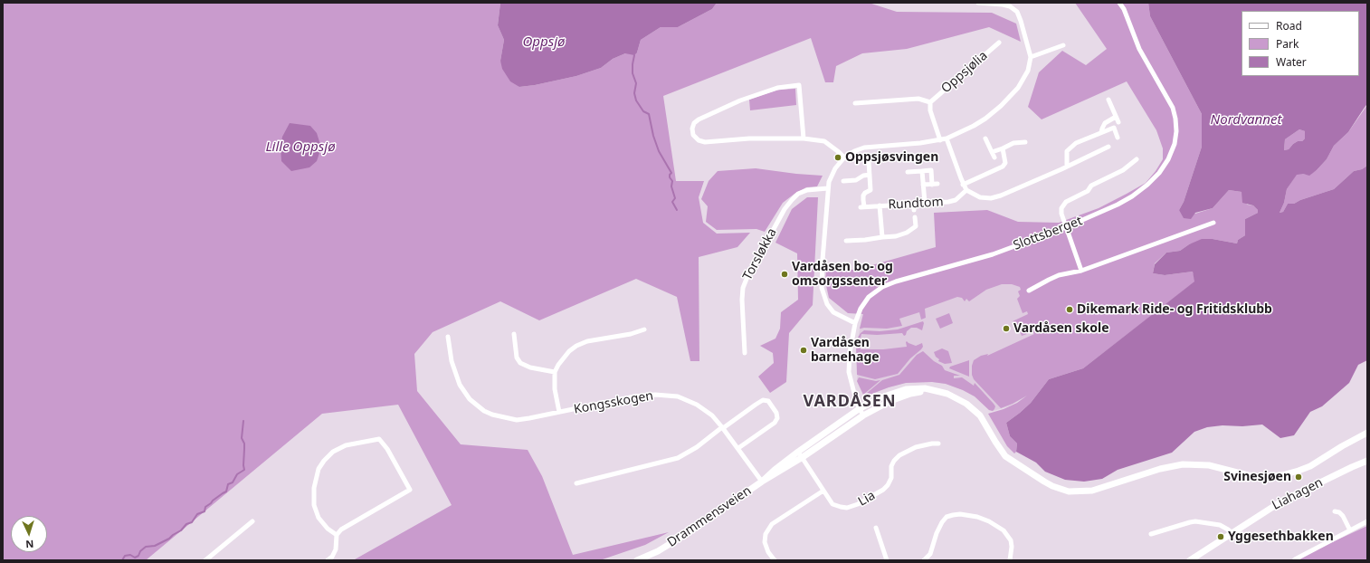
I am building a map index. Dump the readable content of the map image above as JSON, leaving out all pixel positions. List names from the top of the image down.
{
  "streets": {
    "main road": ["Liahagen", "Drammensveien"],
    "street": [
      "Oppsjølia",
      "Rundtom",
      "Slottsberget",
      "Torsløkka",
      "Kongsskogen",
      "Lia"
    ]
  },
  "crossings": [
    ["Slottsberget", "Drammensveien"],
    ["Kongsskogen", "Drammensveien"],
    ["Lia", "Drammensveien"]
  ],
  "districts": ["VARDÅSEN"],
  "water": ["Oppsjø", "Nordvannet", "Lille Oppsjø"],
  "places": [
    "Oppsjøsvingen",
    "Vardåsen bo- og omsorgssenter",
    "Dikemark Ride- og Fritidsklubb",
    "Vardåsen skole",
    "Vardåsen barnehage",
    "Svinesjøen",
    "Yggesethbakken"
  ],
  "legend": ["Road", "Park", "Water"],
  "north": "bottom"
}
